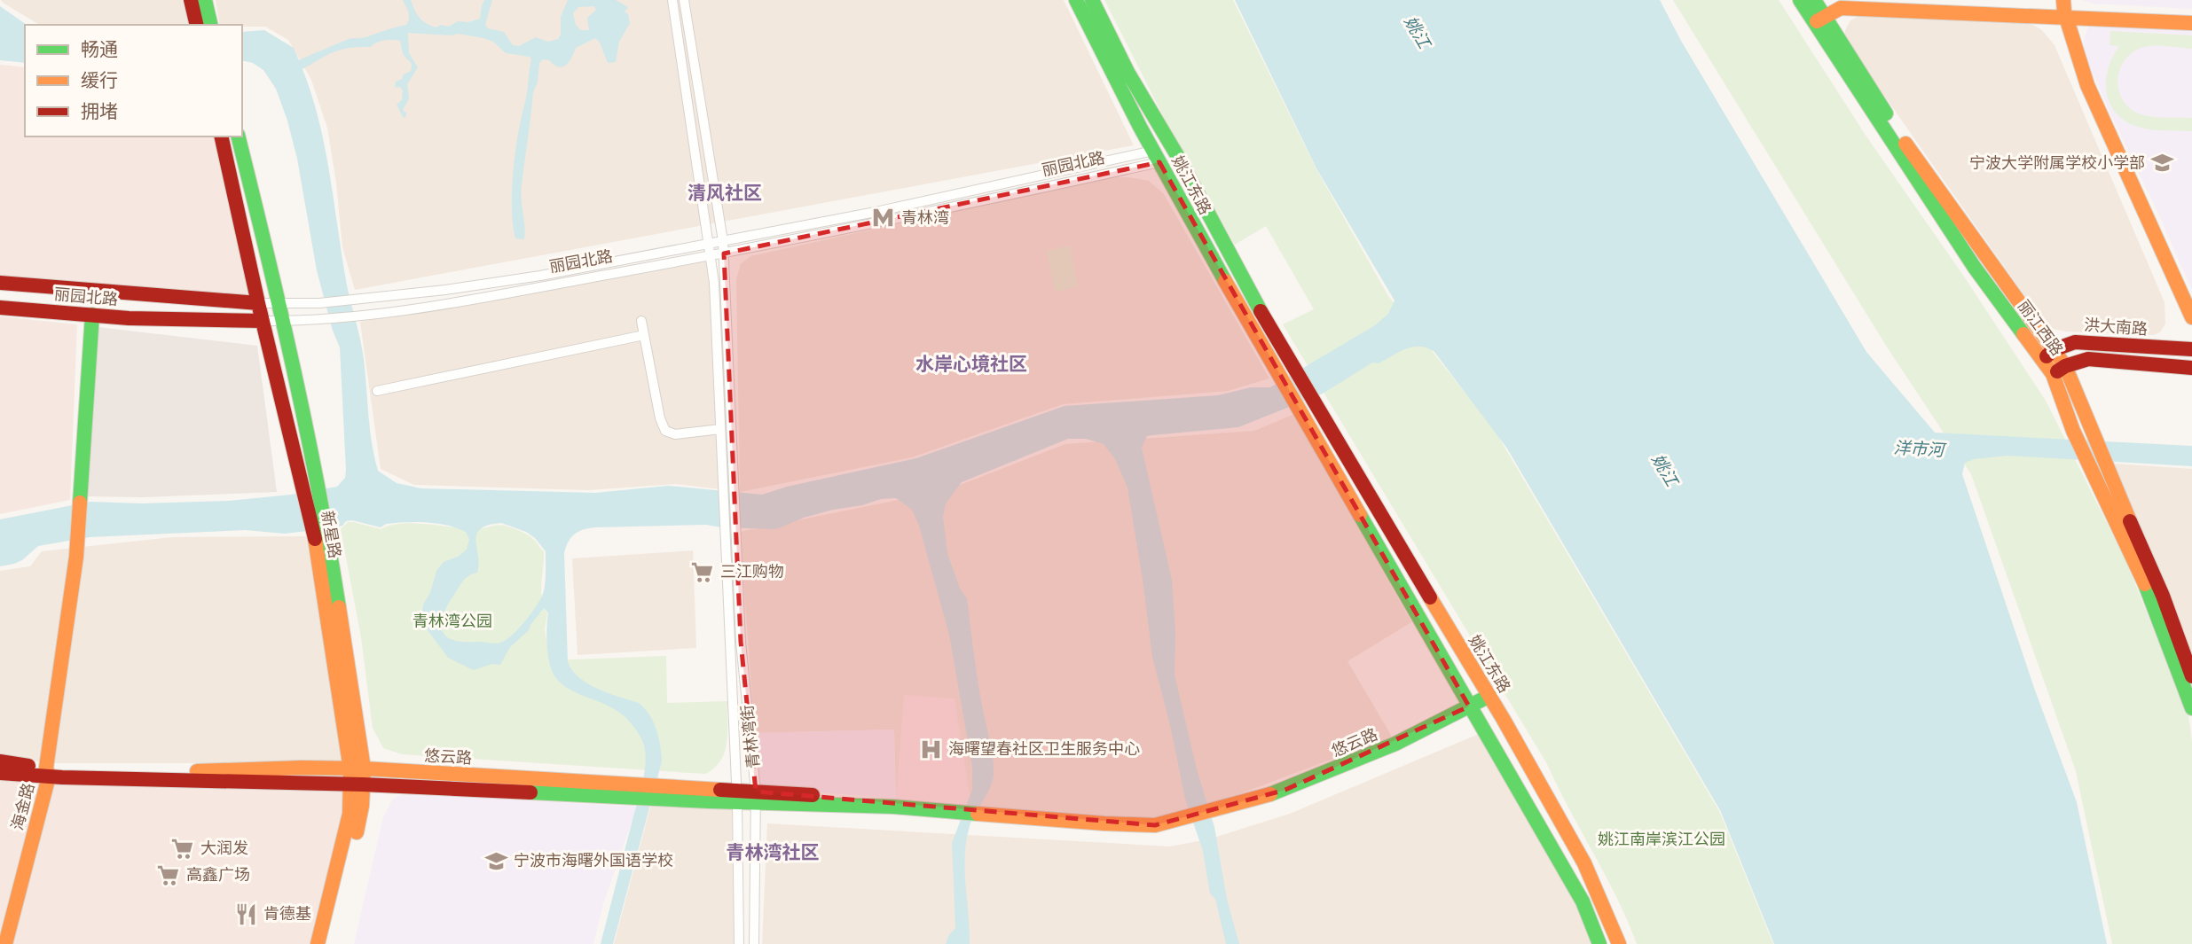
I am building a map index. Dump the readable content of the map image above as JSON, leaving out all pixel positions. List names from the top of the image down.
{
  "streets": {
    "main road": [
      "丽园北路",
      "姚江东路",
      "洪大南路",
      "丽江西路",
      "新星路",
      "悠云路",
      "海金路"
    ],
    "street": ["青林湾街"]
  },
  "crossings": [
    ["丽园北路", "姚江东路"],
    ["丽园北路", "新星路"],
    ["丽园北路", "青林湾街"],
    ["姚江东路", "悠云路"],
    ["洪大南路", "丽江西路"],
    ["新星路", "悠云路"],
    ["青林湾街", "悠云路"],
    ["悠云路", "海金路"]
  ],
  "districts": ["清风社区", "水岸心境社区", "青林湾社区"],
  "water": ["姚江", "洋市河"],
  "parks": ["青林湾公园", "姚江南岸滨江公园"],
  "places": {
    "school or university": ["宁波大学附属学校小学部", "宁波市海曙外国语学校"],
    "metro station": ["青林湾"],
    "supermarket": ["三江购物", "大润发", "高鑫广场"],
    "hospital": ["海曙望春社区卫生服务中心"],
    "restaurant": ["肯德基"]
  },
  "legend": ["畅通", "缓行", "拥堵"]
}
